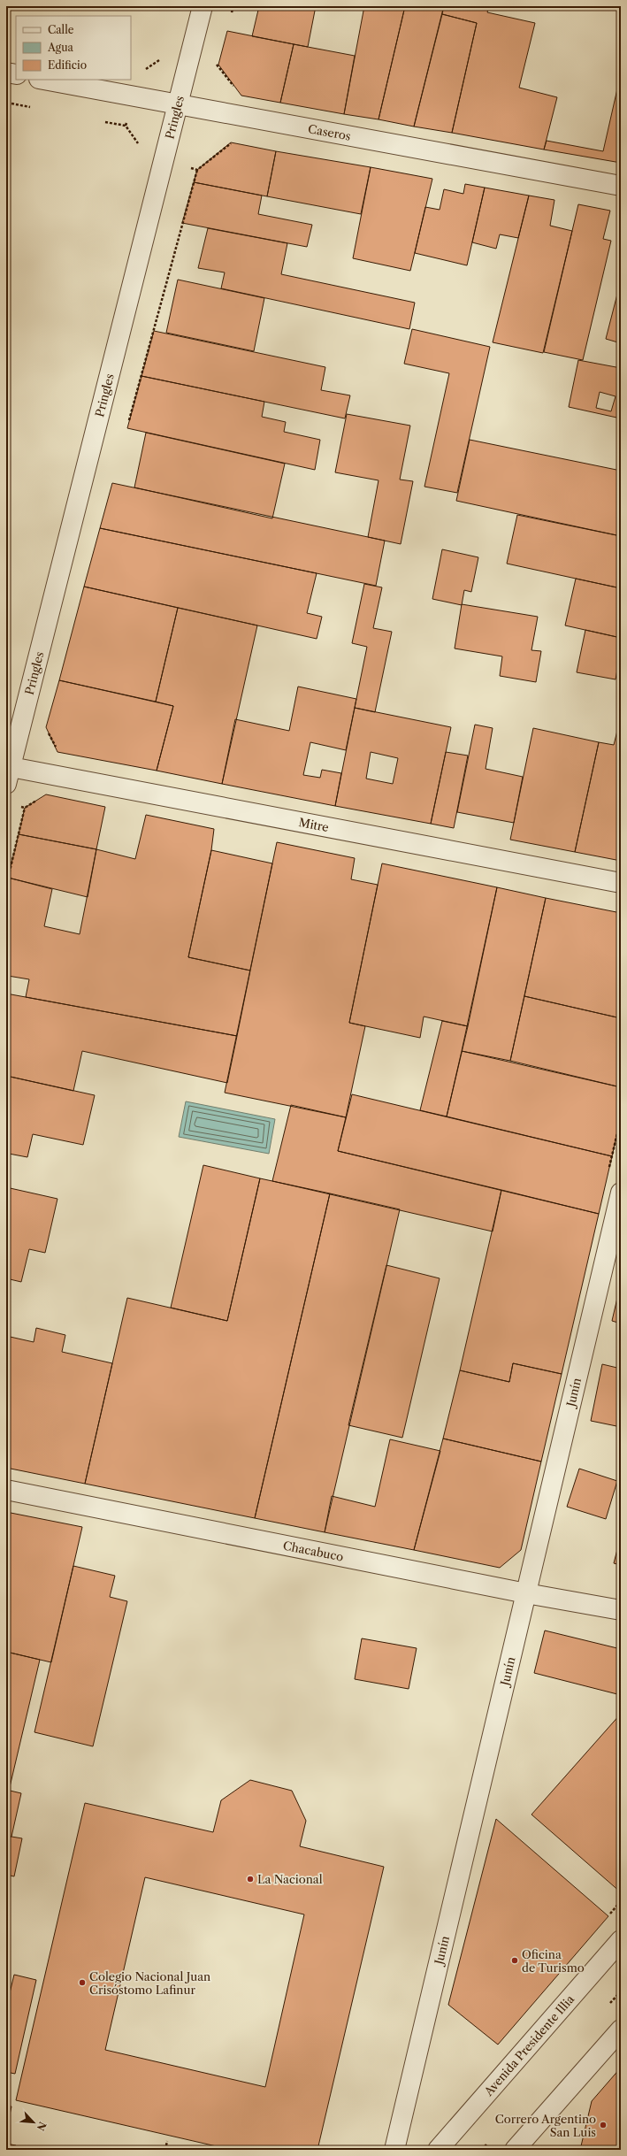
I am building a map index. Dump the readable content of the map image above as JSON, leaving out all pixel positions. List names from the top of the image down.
{
  "streets": {
    "street": [
      "Pringles",
      "Caseros",
      "Mitre",
      "Junín",
      "Chacabuco",
      "Avenida Presidente Illia"
    ]
  },
  "crossings": [
    ["Pringles", "Caseros"],
    ["Pringles", "Mitre"],
    ["Junín", "Chacabuco"]
  ],
  "places": [
    "La Nacional",
    "Oficina de Turismo",
    "Colegio Nacional Juan Crisóstomo Lafinur",
    "Correro Argentino San Luis"
  ],
  "legend": ["Calle", "Agua", "Edificio"],
  "north": "bottom right"
}
